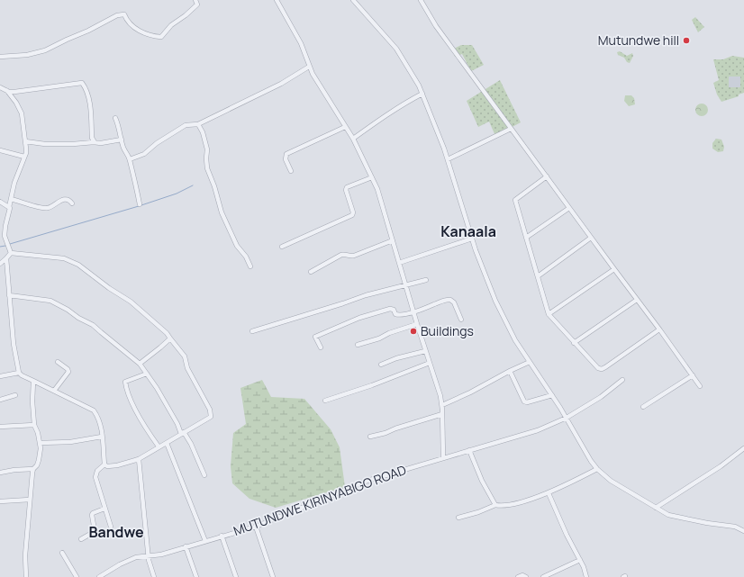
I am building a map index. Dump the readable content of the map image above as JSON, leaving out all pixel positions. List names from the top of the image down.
{
  "streets": {
    "street": ["MUTUNDWE KIRINYABIGO ROAD"]
  },
  "districts": ["Kanaala", "Bandwe"],
  "places": ["Mutundwe hill", "Buildings"]
}
